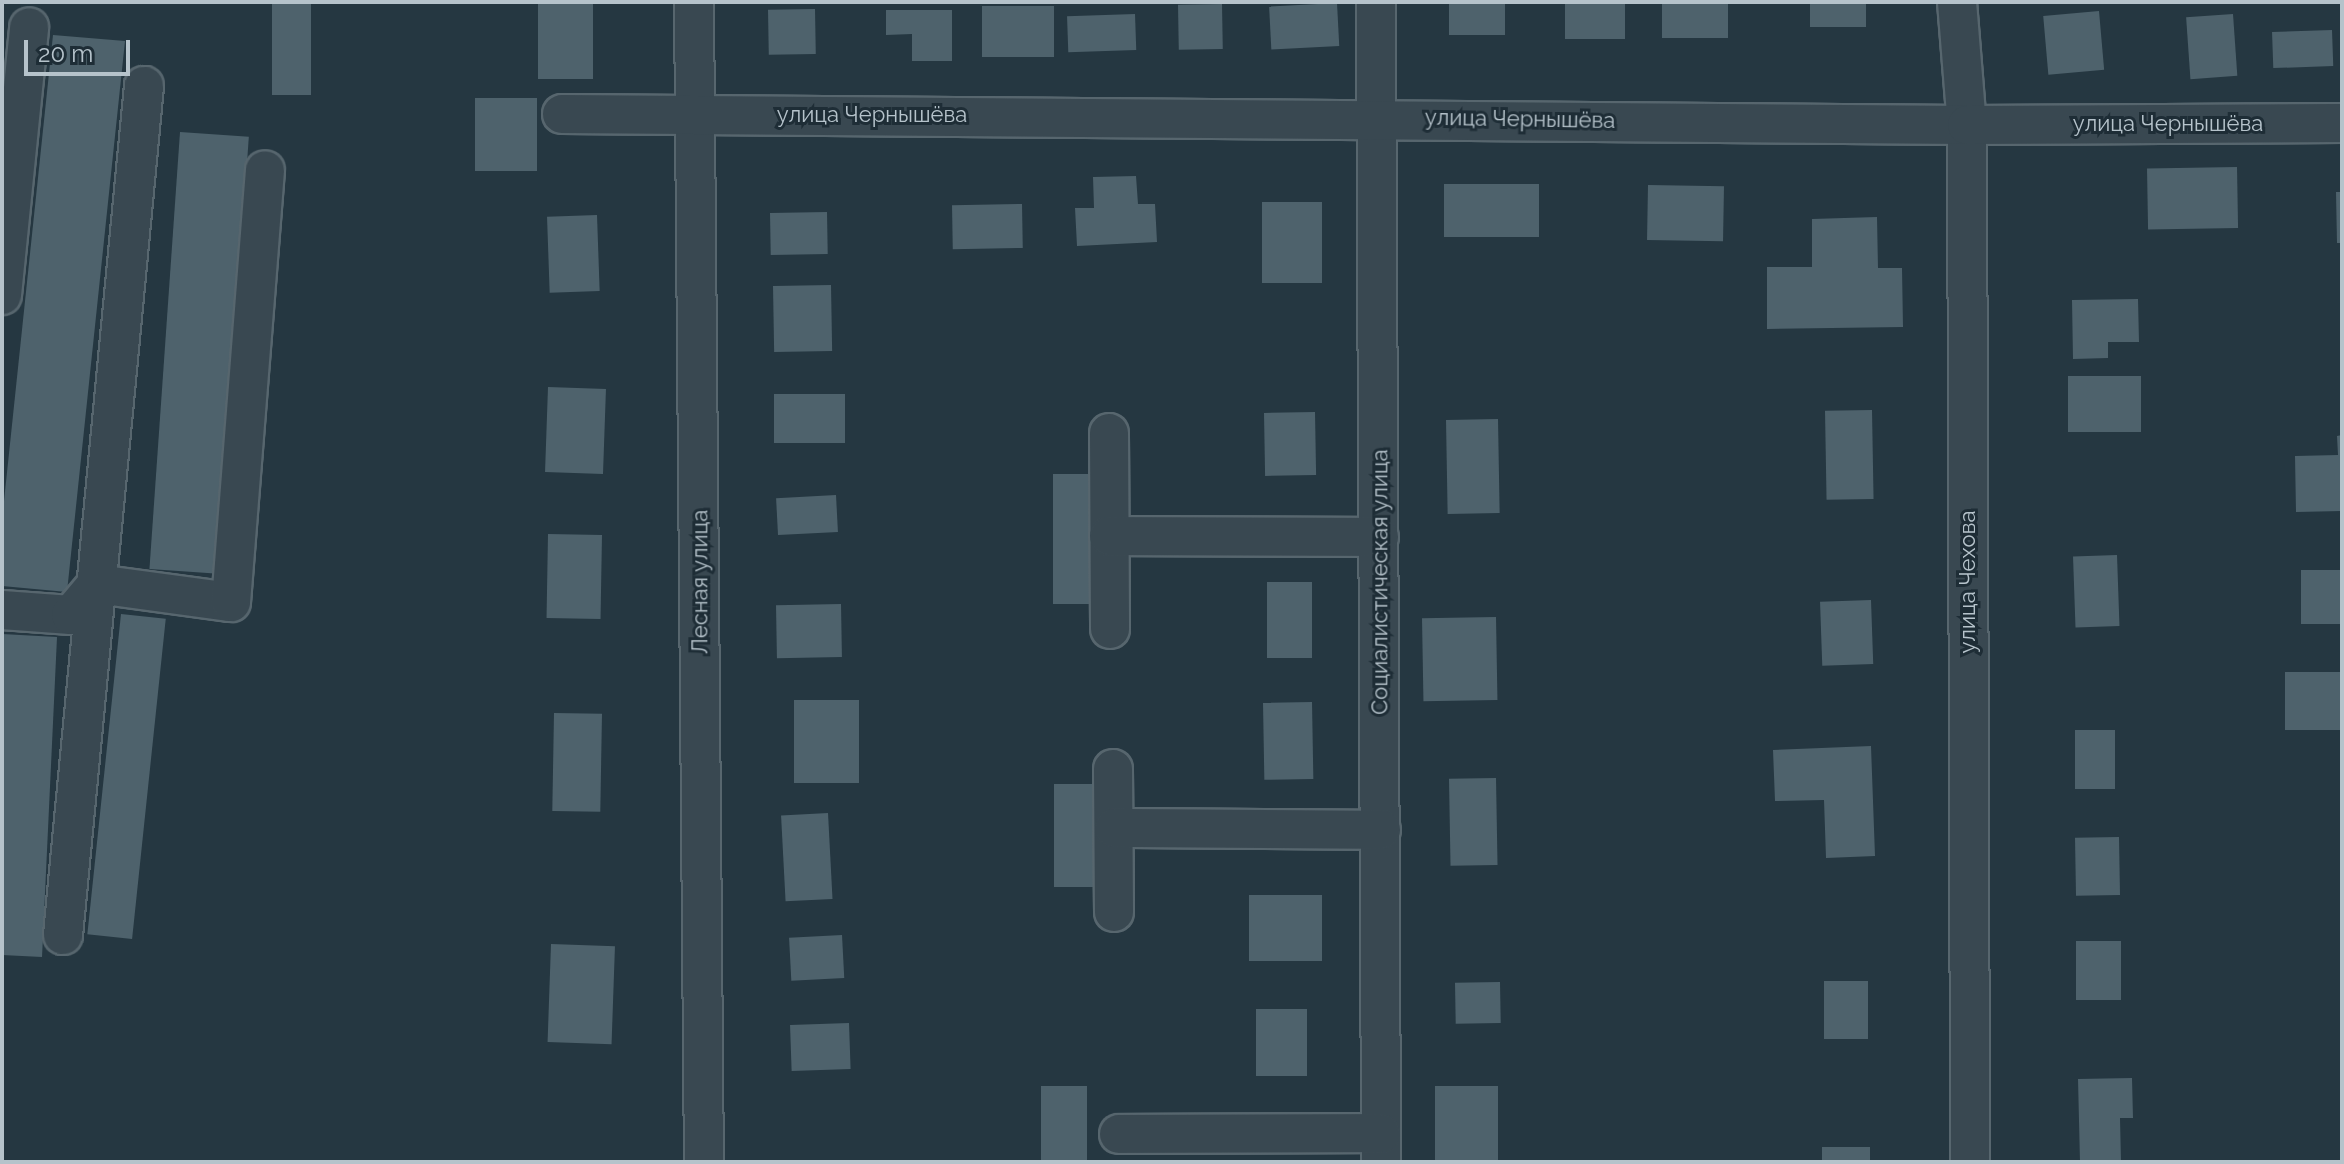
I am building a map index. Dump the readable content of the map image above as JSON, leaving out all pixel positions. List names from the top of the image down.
{
  "streets": {
    "street": [
      "улица Чернышёва",
      "Лесная улица",
      "Социалистическая улица",
      "улица Чехова"
    ]
  },
  "crossings": [
    ["улица Чернышёва", "Лесная улица"],
    ["улица Чернышёва", "Социалистическая улица"],
    ["улица Чернышёва", "улица Чехова"]
  ],
  "scale_bar": "20 m"
}
